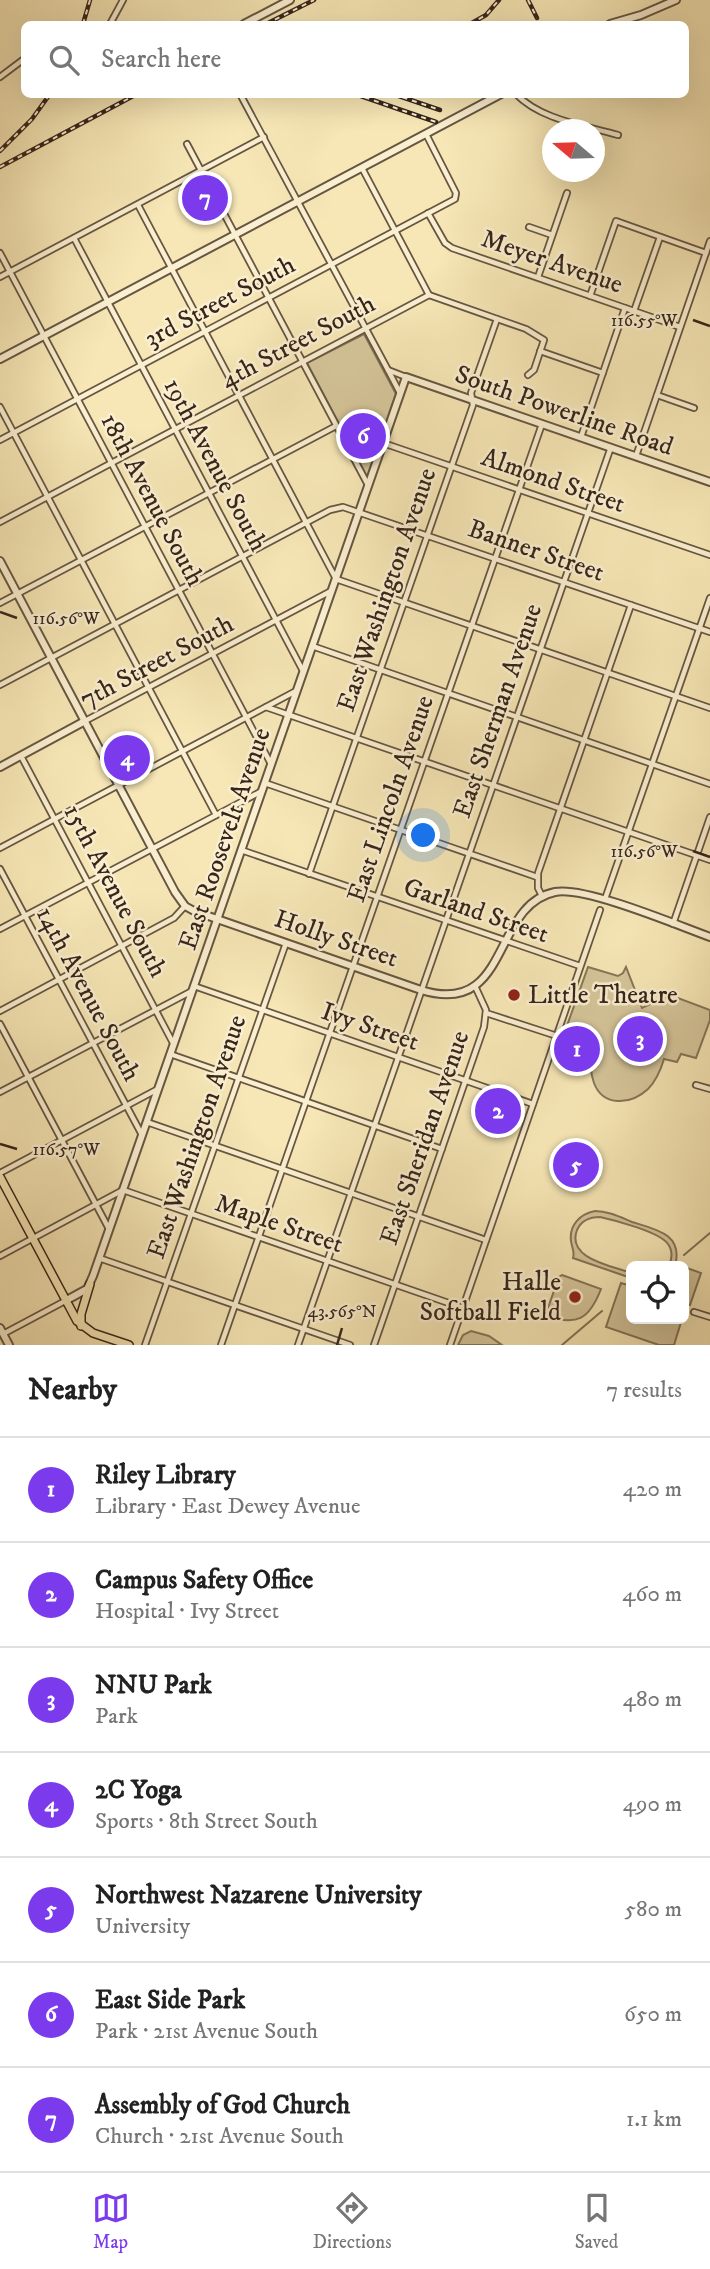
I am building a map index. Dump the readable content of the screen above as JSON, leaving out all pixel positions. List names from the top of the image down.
{
  "streets": {
    "street": [
      "Meyer Avenue",
      "3rd Street South",
      "4th Street South",
      "South Powerline Road",
      "19th Avenue South",
      "Almond Street",
      "18th Avenue South",
      "Banner Street",
      "East Washington Avenue",
      "7th Street South",
      "East Sherman Avenue",
      "East Lincoln Avenue",
      "East Roosevelt Avenue",
      "15th Avenue South",
      "Garland Street",
      "Holly Street",
      "14th Avenue South",
      "Ivy Street",
      "East Sheridan Avenue",
      "Maple Street"
    ]
  },
  "crossings": [
    ["Meyer Avenue", "3rd Street South"],
    ["3rd Street South", "19th Avenue South"],
    ["3rd Street South", "18th Avenue South"],
    ["4th Street South", "19th Avenue South"],
    ["4th Street South", "18th Avenue South"],
    ["South Powerline Road", "East Washington Avenue"],
    ["South Powerline Road", "East Sherman Avenue"],
    ["South Powerline Road", "East Lincoln Avenue"],
    ["South Powerline Road", "East Roosevelt Avenue"],
    ["19th Avenue South", "7th Street South"],
    ["19th Avenue South", "East Roosevelt Avenue"],
    ["Almond Street", "East Washington Avenue"],
    ["Almond Street", "East Sherman Avenue"],
    ["Almond Street", "East Lincoln Avenue"],
    ["Almond Street", "East Roosevelt Avenue"],
    ["18th Avenue South", "7th Street South"],
    ["18th Avenue South", "East Roosevelt Avenue"],
    ["Banner Street", "East Washington Avenue"],
    ["Banner Street", "East Sherman Avenue"],
    ["Banner Street", "East Lincoln Avenue"],
    ["Banner Street", "East Roosevelt Avenue"],
    ["East Washington Avenue", "Garland Street"],
    ["East Washington Avenue", "Holly Street"],
    ["East Washington Avenue", "Ivy Street"],
    ["East Washington Avenue", "Maple Street"],
    ["7th Street South", "East Roosevelt Avenue"],
    ["7th Street South", "15th Avenue South"],
    ["East Sherman Avenue", "Garland Street"],
    ["East Sherman Avenue", "Holly Street"],
    ["East Sherman Avenue", "Ivy Street"],
    ["East Sherman Avenue", "Maple Street"],
    ["East Lincoln Avenue", "Garland Street"],
    ["East Lincoln Avenue", "Holly Street"],
    ["East Lincoln Avenue", "Ivy Street"],
    ["East Lincoln Avenue", "Maple Street"],
    ["East Roosevelt Avenue", "15th Avenue South"],
    ["East Roosevelt Avenue", "Garland Street"],
    ["East Roosevelt Avenue", "Holly Street"],
    ["East Roosevelt Avenue", "14th Avenue South"],
    ["East Roosevelt Avenue", "Ivy Street"],
    ["East Roosevelt Avenue", "Maple Street"],
    ["Holly Street", "East Sheridan Avenue"],
    ["Ivy Street", "East Sheridan Avenue"],
    ["East Sheridan Avenue", "Maple Street"]
  ],
  "places": ["Little Theatre", "Halle Softball Field"],
  "north": "left",
  "page": {
    "search": "Search here",
    "pins": [
      "7",
      "6",
      "4",
      "3",
      "1",
      "2",
      "5"
    ],
    "heading": ["Nearby", "7 results"],
    "list": [
      {
        "mark": "1",
        "name": "Riley Library",
        "note": "Library · East Dewey Avenue",
        "value": "420 m"
      },
      {
        "mark": "2",
        "name": "Campus Safety Office",
        "note": "Hospital · Ivy Street",
        "value": "460 m"
      },
      {
        "mark": "3",
        "name": "NNU Park",
        "note": "Park",
        "value": "480 m"
      },
      {
        "mark": "4",
        "name": "2C Yoga",
        "note": "Sports · 8th Street South",
        "value": "490 m"
      },
      {
        "mark": "5",
        "name": "Northwest Nazarene University",
        "note": "University",
        "value": "580 m"
      },
      {
        "mark": "6",
        "name": "East Side Park",
        "note": "Park · 21st Avenue South",
        "value": "650 m"
      },
      {
        "mark": "7",
        "name": "Assembly of God Church",
        "note": "Church · 21st Avenue South",
        "value": "1.1 km"
      }
    ],
    "nav": ["Map", "Directions", "Saved"]
  },
  "coordinates": [
    "116.55°W",
    "116.56°W",
    "116.57°W",
    "43.565°N"
  ]
}
